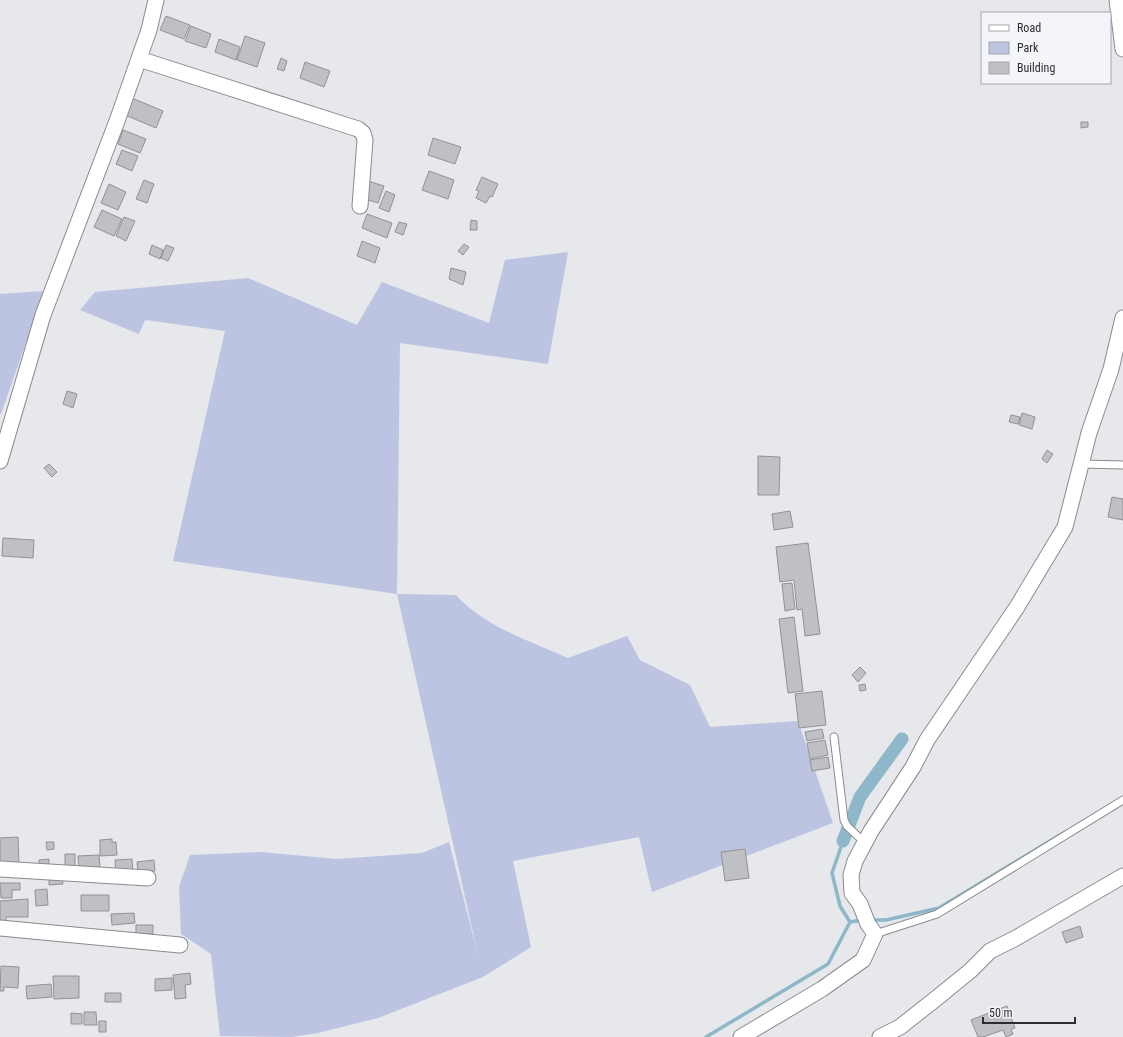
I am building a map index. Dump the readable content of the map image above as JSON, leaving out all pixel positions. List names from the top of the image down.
{
  "legend": ["Road", "Park", "Building"],
  "scale_bar": "50 m"
}
